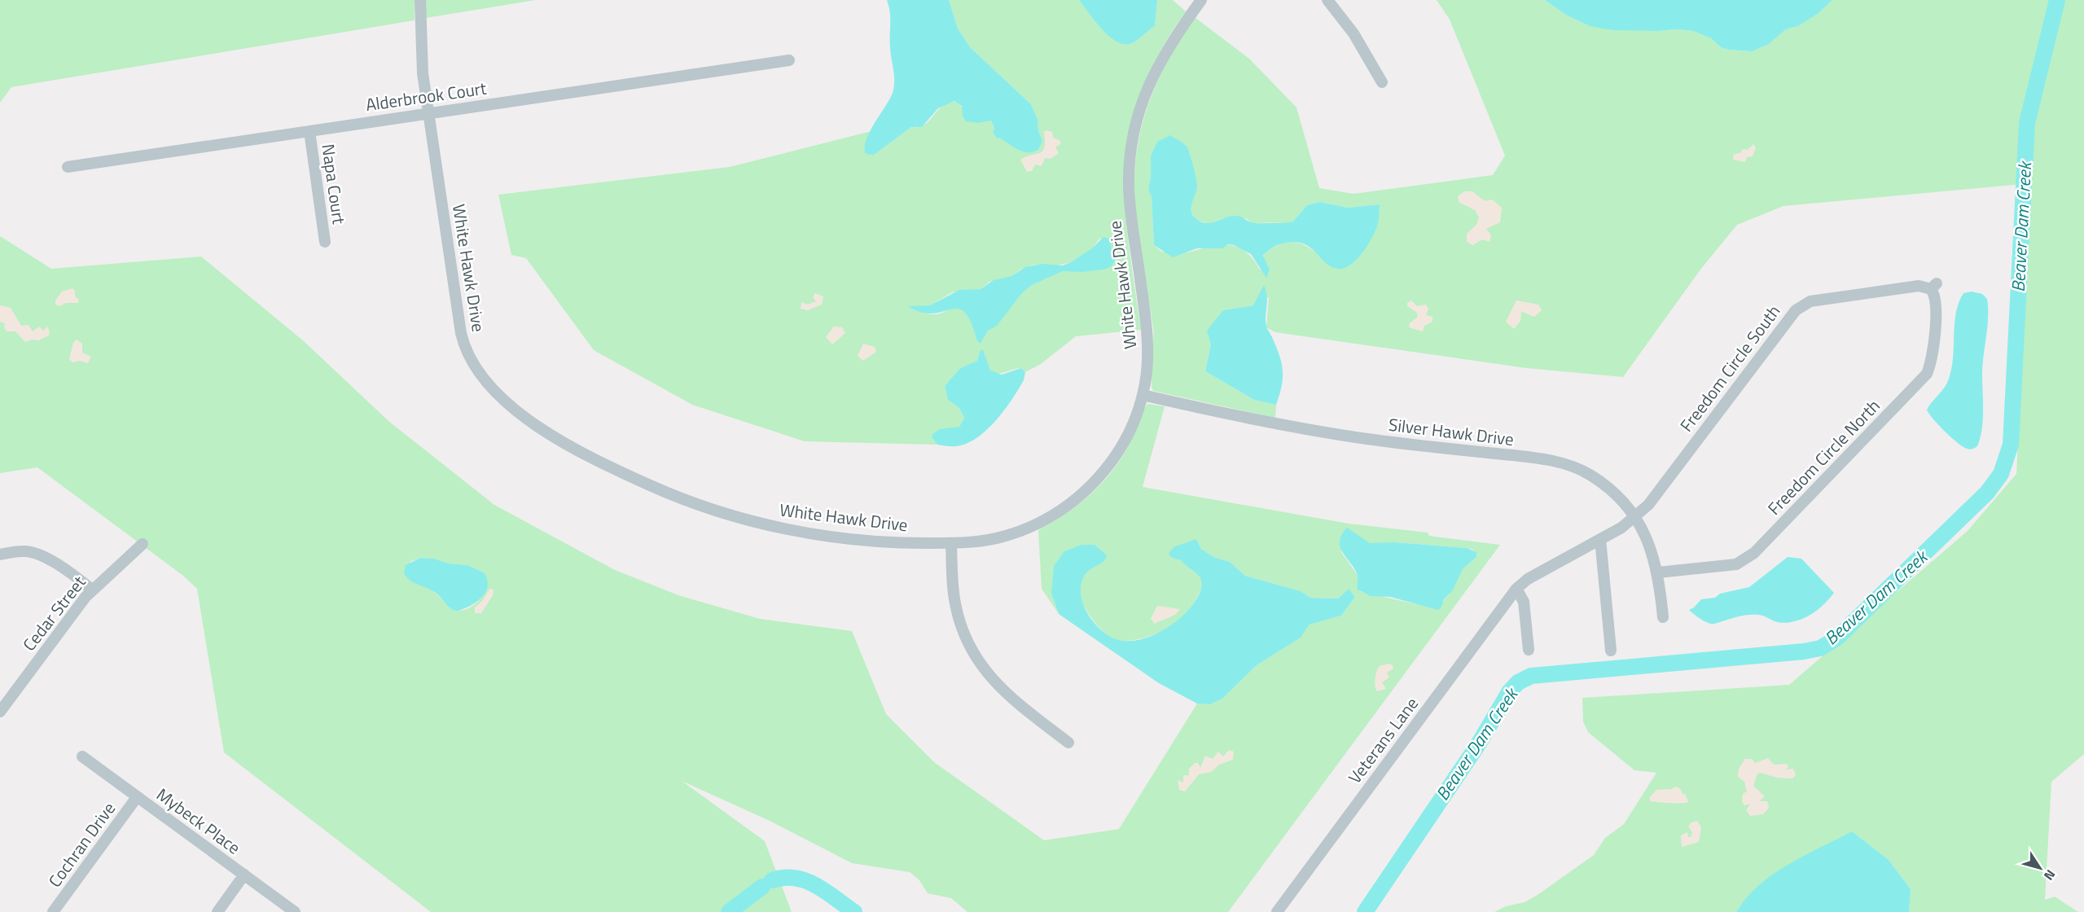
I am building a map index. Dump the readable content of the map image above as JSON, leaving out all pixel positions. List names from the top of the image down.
{
  "streets": {
    "street": [
      "Alderbrook Court",
      "Napa Court",
      "White Hawk Drive",
      "Freedom Circle South",
      "Silver Hawk Drive",
      "Freedom Circle North",
      "Cedar Street",
      "Veterans Lane",
      "Mybeck Place",
      "Cochran Drive"
    ]
  },
  "crossings": [
    ["Alderbrook Court", "Napa Court"],
    ["Alderbrook Court", "White Hawk Drive"],
    ["White Hawk Drive", "Silver Hawk Drive"],
    ["Freedom Circle South", "Silver Hawk Drive"],
    ["Freedom Circle South", "Freedom Circle North"],
    ["Freedom Circle South", "Veterans Lane"],
    ["Silver Hawk Drive", "Freedom Circle North"],
    ["Silver Hawk Drive", "Veterans Lane"],
    ["Mybeck Place", "Cochran Drive"]
  ],
  "water": ["Beaver Dam Creek"],
  "north": "bottom right"
}
